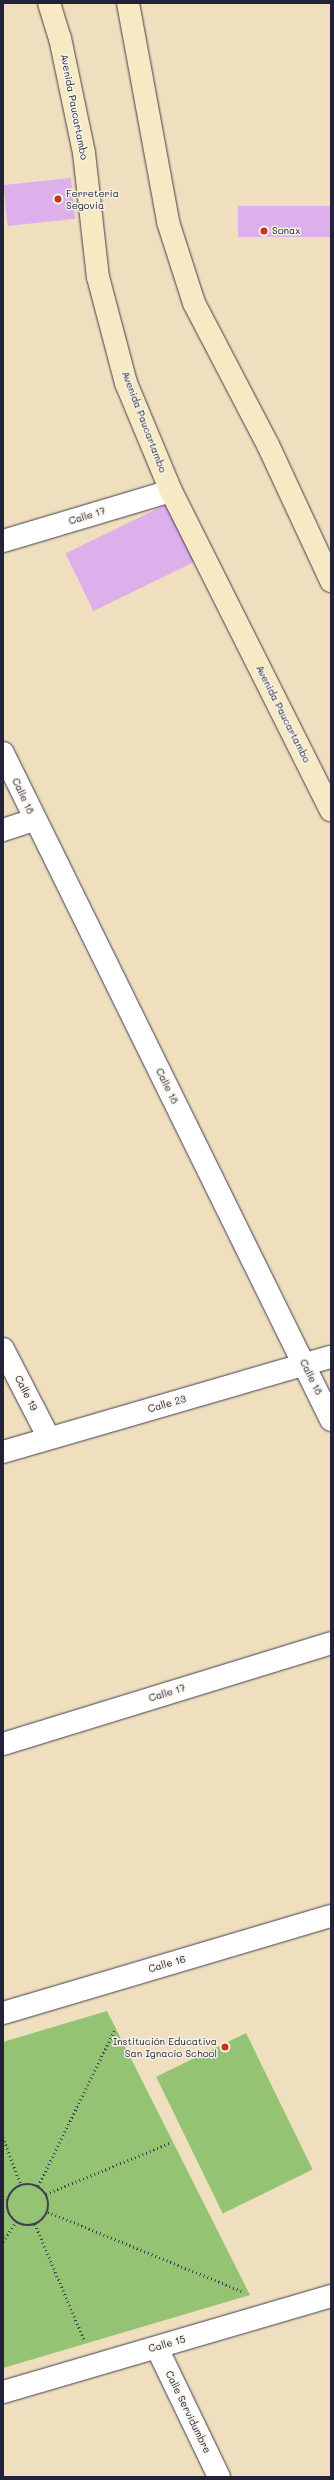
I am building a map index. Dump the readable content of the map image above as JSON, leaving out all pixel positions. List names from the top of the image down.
{
  "streets": {
    "main road": ["Avenida Paucartambo"],
    "street": [
      "Calle 17",
      "Calle 18",
      "Calle 19",
      "Calle 23",
      "Calle 16",
      "Calle 15",
      "Calle Servidumbre"
    ]
  },
  "crossings": [
    ["Avenida Paucartambo", "Calle 17"],
    ["Calle 18", "Calle 23"],
    ["Calle 19", "Calle 23"],
    ["Calle 15", "Calle Servidumbre"]
  ],
  "places": ["Ferreteria Segovia", "Sonax", "Institución Educativa San Ignacio School"]
}
